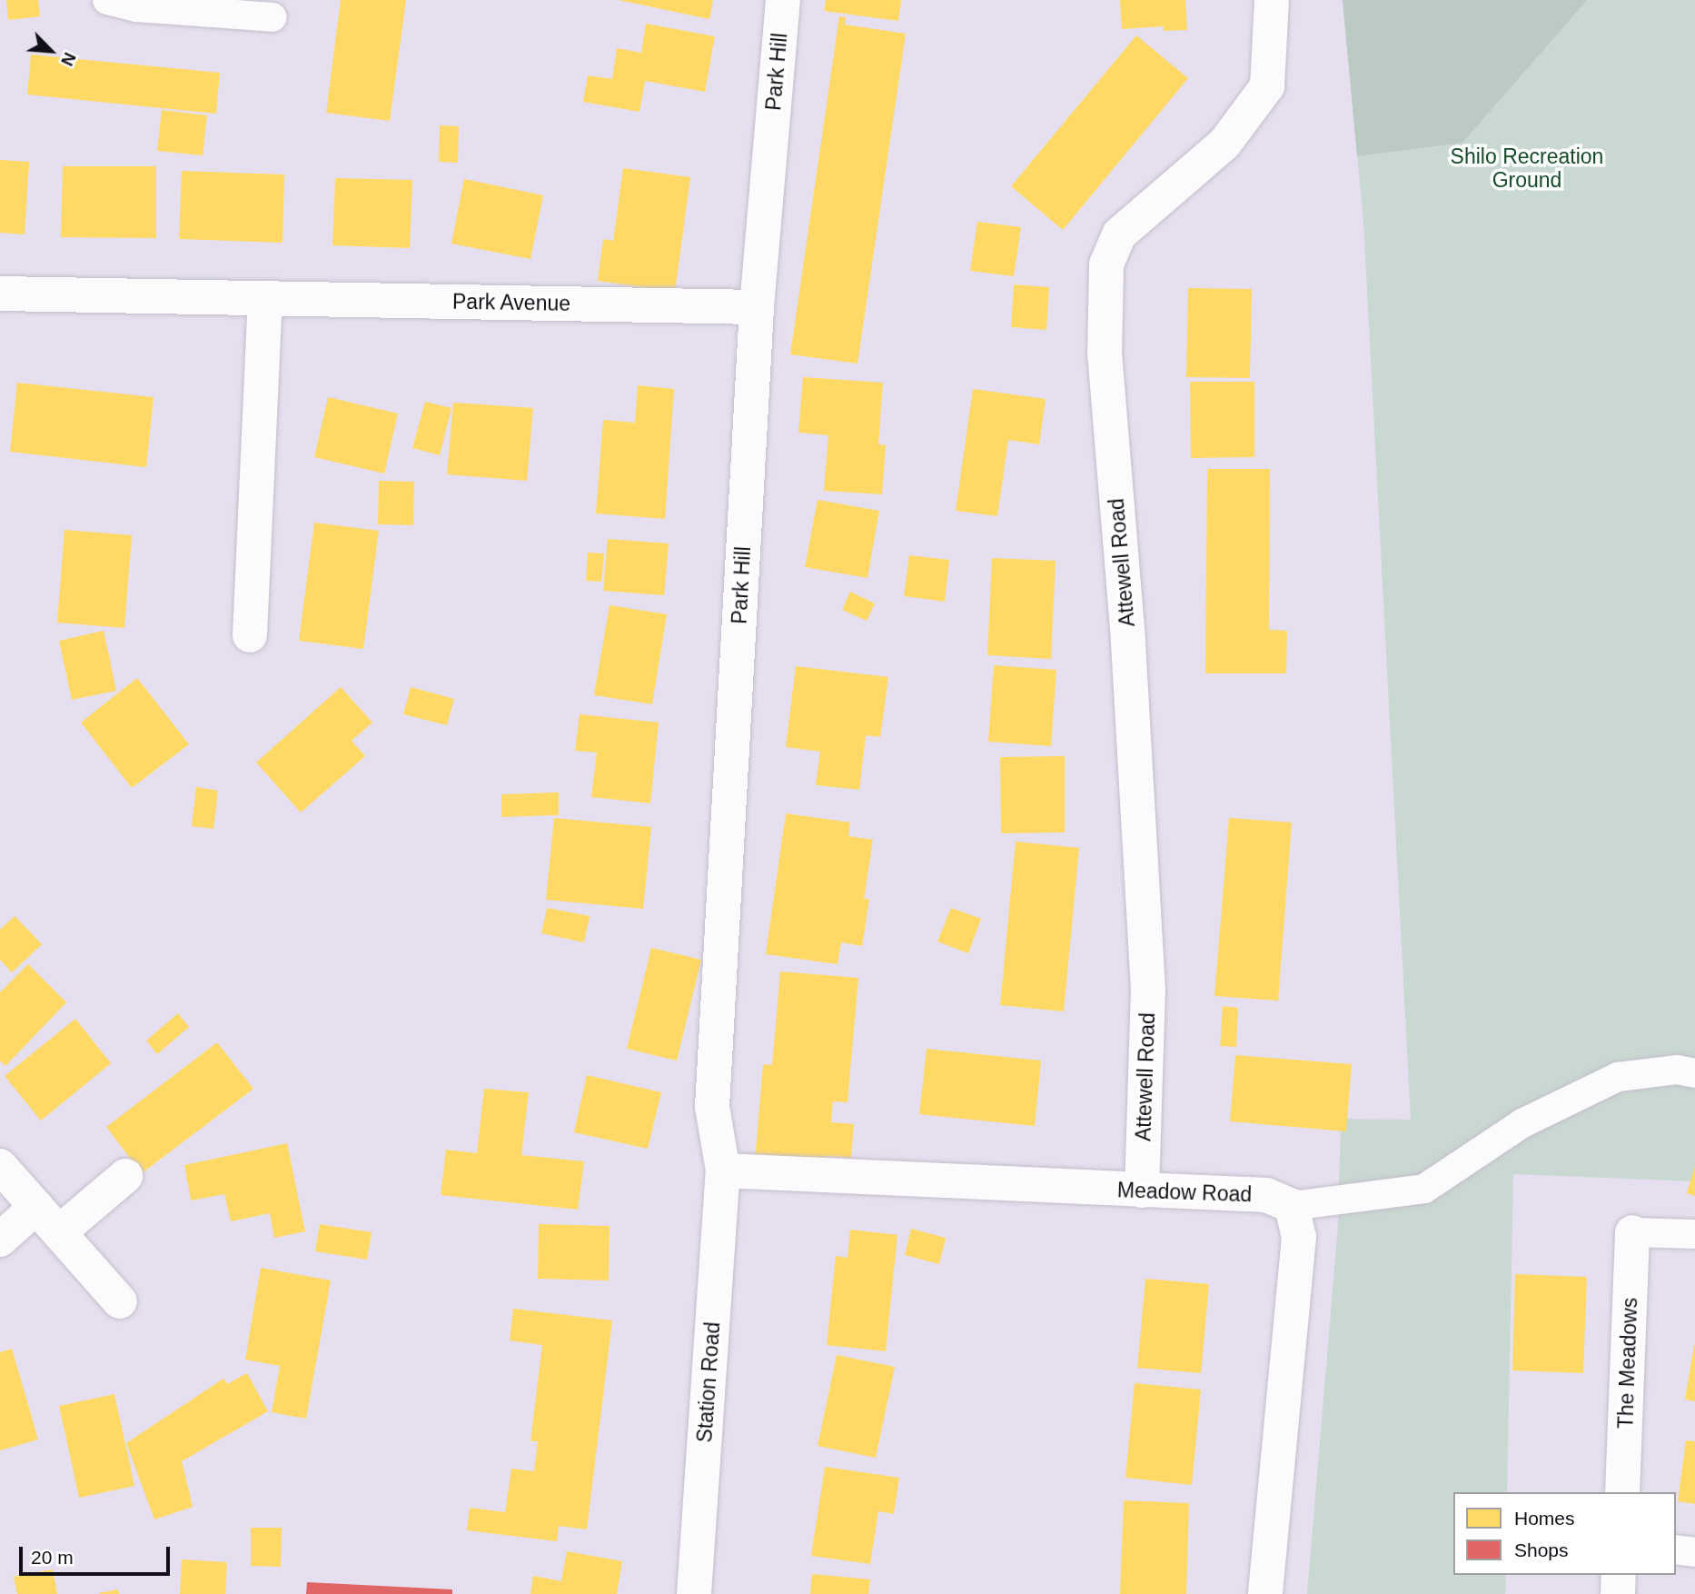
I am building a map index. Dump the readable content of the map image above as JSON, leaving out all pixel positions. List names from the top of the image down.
{
  "streets": {
    "street": [
      "Park Hill",
      "Park Avenue",
      "Attewell Road",
      "Meadow Road",
      "The Meadows",
      "Station Road"
    ]
  },
  "crossings": [
    ["Park Hill", "Park Avenue"],
    ["Park Hill", "Meadow Road"],
    ["Park Hill", "Station Road"],
    ["Attewell Road", "Meadow Road"],
    ["Meadow Road", "Station Road"]
  ],
  "parks": ["Shilo Recreation Ground"],
  "legend": ["Homes", "Shops"],
  "scale_bar": "20 m",
  "north": "bottom right"
}
